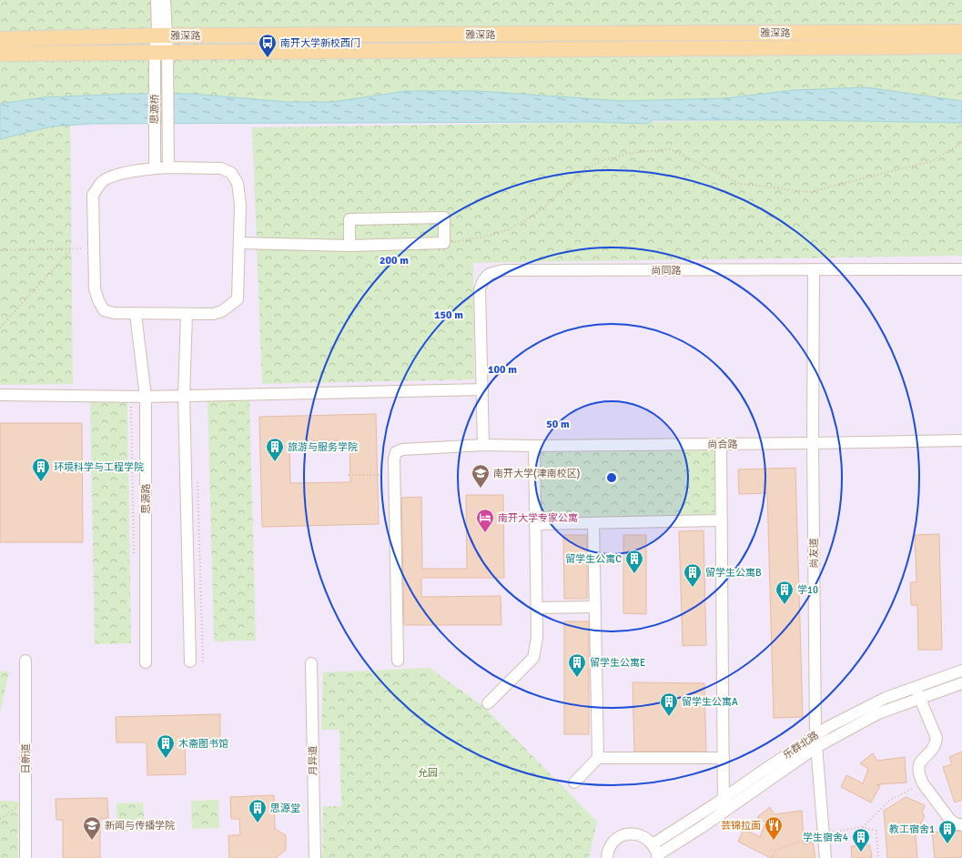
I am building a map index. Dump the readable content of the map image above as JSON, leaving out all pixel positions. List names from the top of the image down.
{
  "streets": {
    "main road": ["雅深路"],
    "street": [
      "思源桥",
      "尚同路",
      "尚合路",
      "思源路",
      "尚友道",
      "乐群北路",
      "日新道",
      "月异道"
    ]
  },
  "crossings": [
    ["雅深路", "思源桥"],
    ["尚同路", "尚合路"],
    ["尚同路", "尚友道"],
    ["尚合路", "尚友道"],
    ["尚友道", "乐群北路"]
  ],
  "parks": ["允园"],
  "places": {
    "bus stop": ["南开大学新校西门"],
    "building": [
      "旅游与服务学院",
      "环境科学与工程学院",
      "留学生公寓C",
      "留学生公寓B",
      "学10",
      "留学生公寓E",
      "留学生公寓A",
      "木斋图书馆",
      "思源堂",
      "教工宿舍1",
      "学生宿舍4"
    ],
    "school or university": ["南开大学(津南校区)", "新闻与传播学院"],
    "hotel": ["南开大学专家公寓"],
    "restaurant": ["芸锦拉面"]
  },
  "rings": [
    "200 m",
    "150 m",
    "100 m",
    "50 m"
  ]
}
